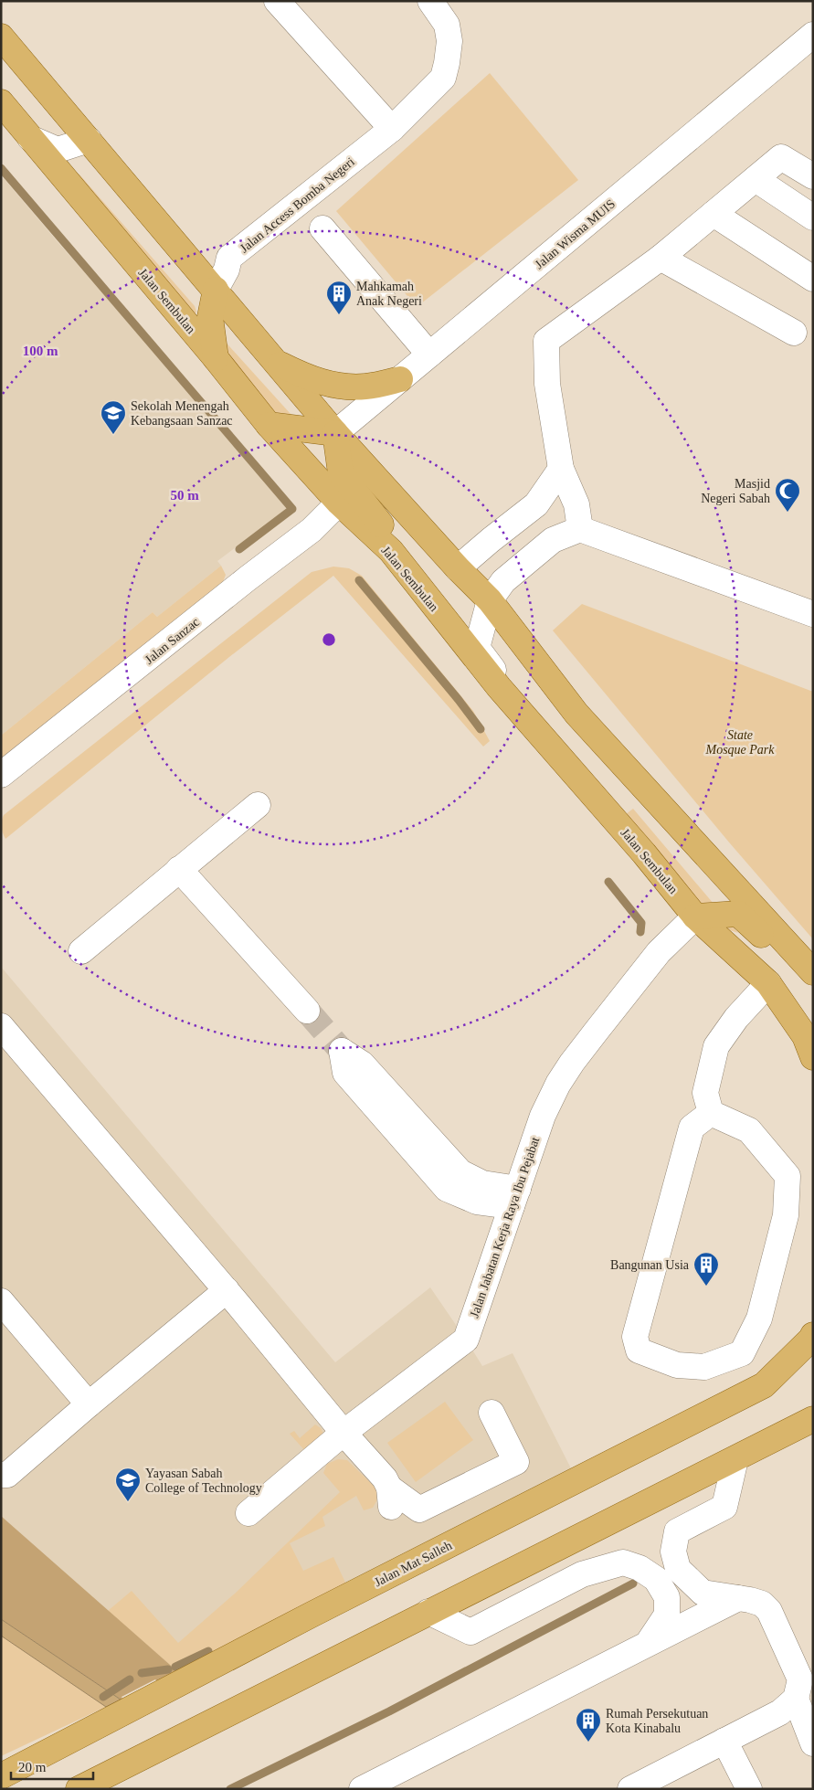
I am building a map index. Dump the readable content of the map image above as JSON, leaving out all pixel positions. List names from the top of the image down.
{
  "streets": {
    "main road": ["Jalan Sembulan", "Jalan Mat Salleh"],
    "street": [
      "Jalan Access Bomba Negeri",
      "Jalan Wisma MUIS",
      "Jalan Sanzac",
      "Jalan Jabatan Kerja Raya Ibu Pejabat"
    ]
  },
  "crossings": [
    ["Jalan Sembulan", "Jalan Sanzac"],
    ["Jalan Sembulan", "Jalan Jabatan Kerja Raya Ibu Pejabat"]
  ],
  "parks": ["State Mosque Park"],
  "places": {
    "building": ["Mahkamah Anak Negeri", "Bangunan Usia", "Rumah Persekutuan Kota Kinabalu"],
    "school or university": ["Sekolah Menengah Kebangsaan Sanzac", "Yayasan Sabah College of Technology"],
    "mosque": ["Masjid Negeri Sabah"]
  },
  "scale_bar": "20 m",
  "rings": ["100 m", "50 m"]
}
